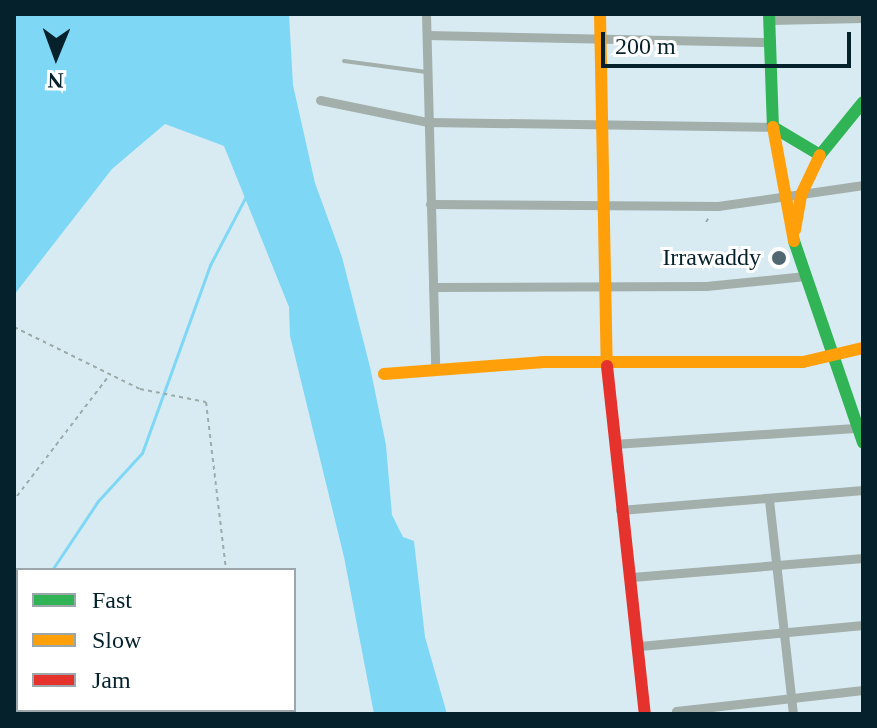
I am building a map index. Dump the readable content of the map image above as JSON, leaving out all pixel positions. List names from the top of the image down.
{
  "places": ["Irrawaddy"],
  "legend": ["Fast", "Slow", "Jam"],
  "scale_bar": "200 m",
  "north": "bottom"
}
